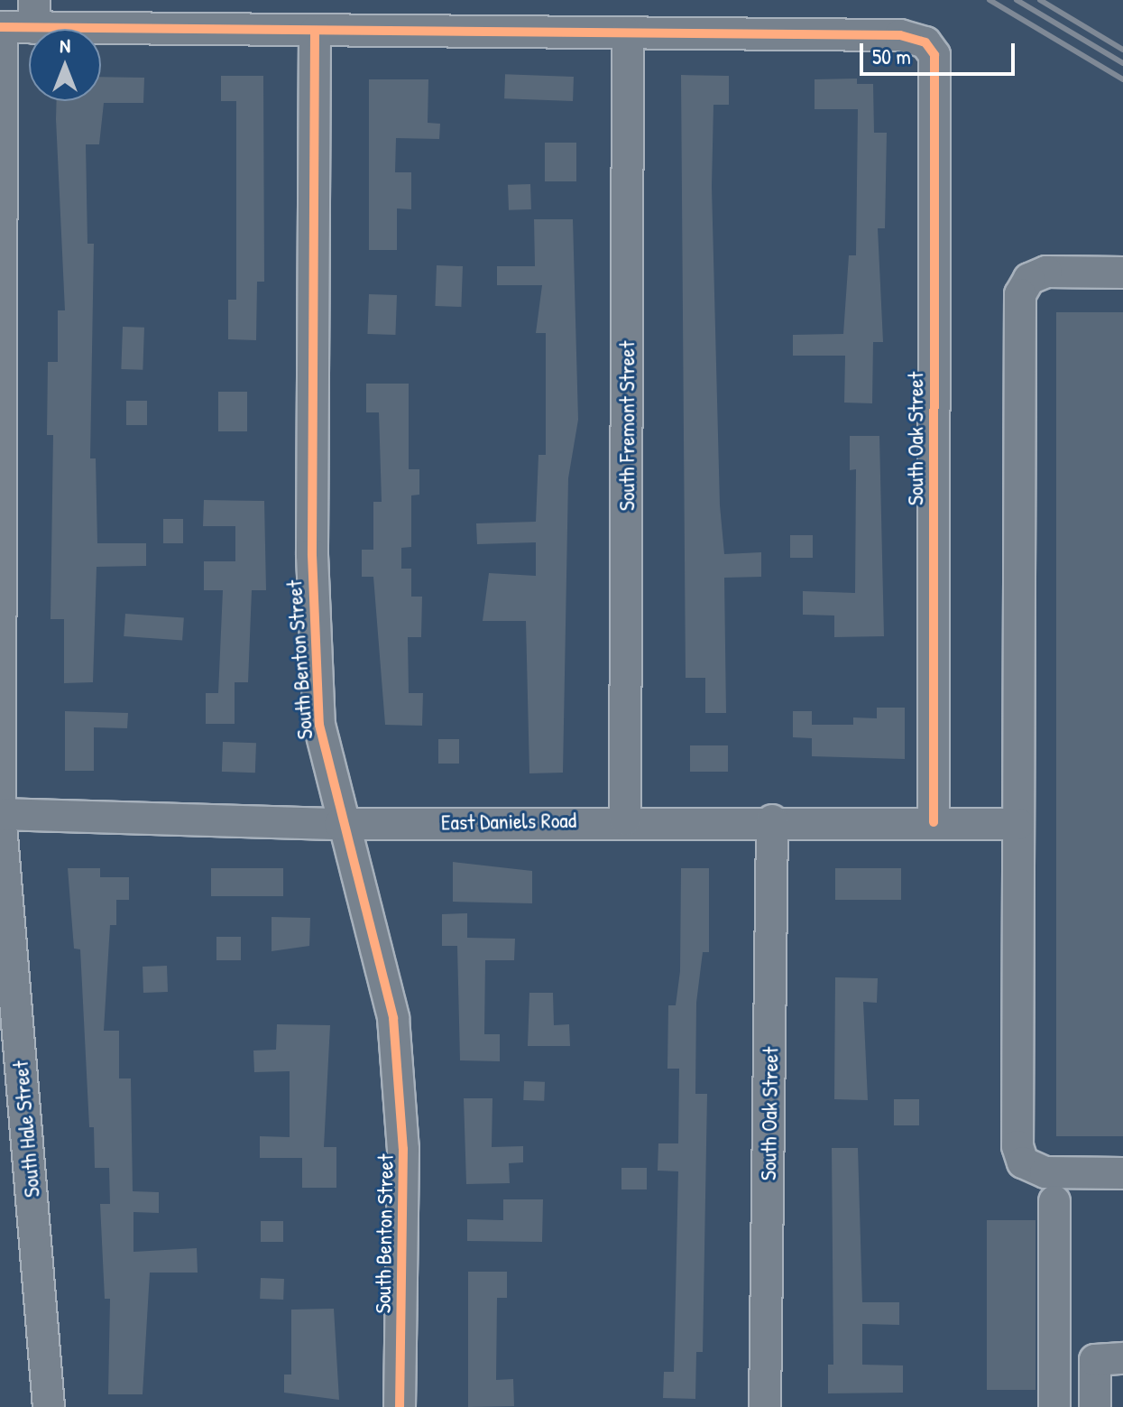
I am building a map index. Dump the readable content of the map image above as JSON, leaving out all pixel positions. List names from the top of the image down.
{
  "streets": {
    "street": [
      "South Fremont Street",
      "South Oak Street",
      "South Benton Street",
      "East Daniels Road",
      "South Hale Street"
    ]
  },
  "crossings": [
    ["South Fremont Street", "South Oak Street"],
    ["South Fremont Street", "East Daniels Road"],
    ["South Oak Street", "East Daniels Road"],
    ["South Benton Street", "East Daniels Road"],
    ["East Daniels Road", "South Hale Street"]
  ],
  "scale_bar": "50 m",
  "north": "top"
}
